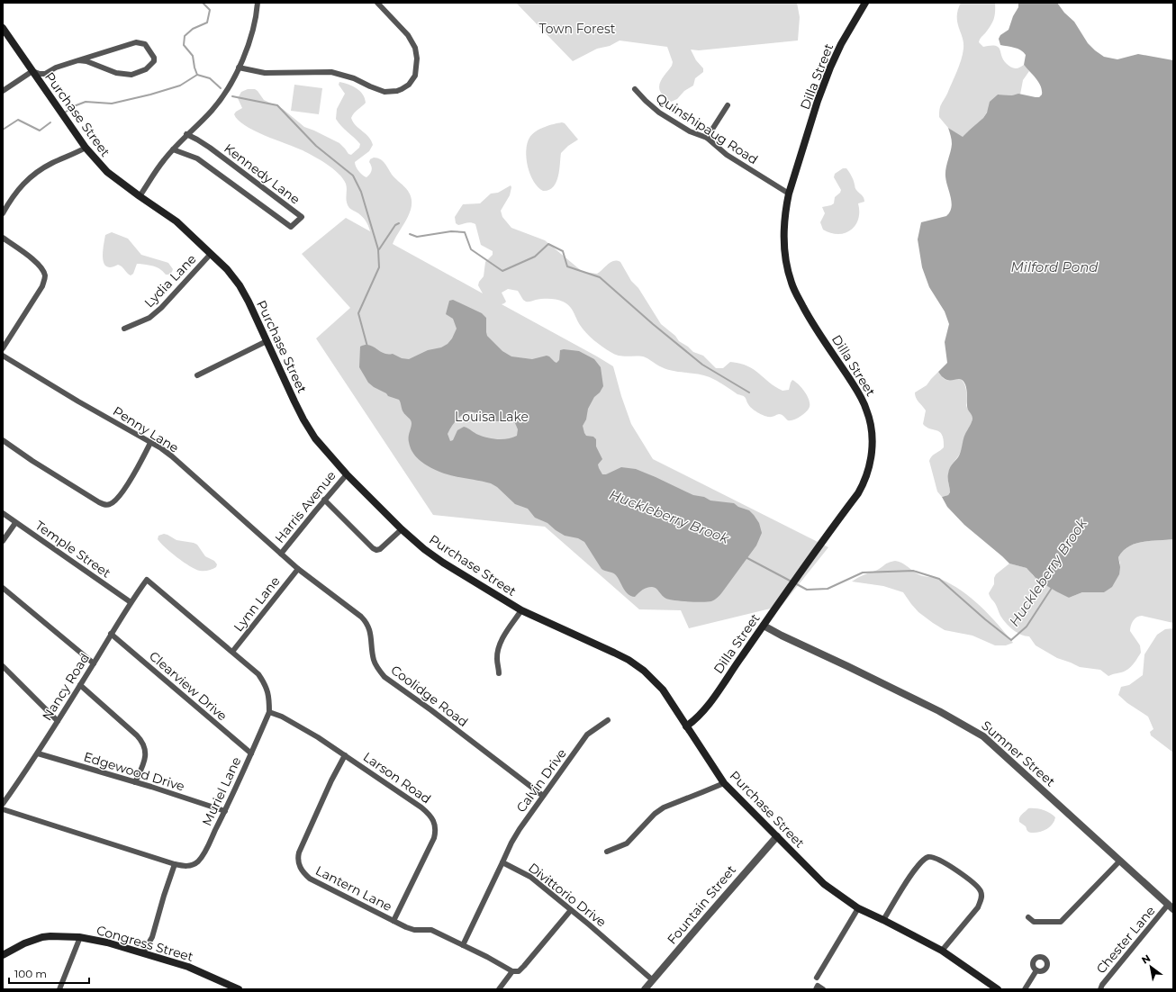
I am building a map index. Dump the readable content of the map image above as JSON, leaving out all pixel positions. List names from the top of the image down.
{
  "streets": {
    "main road": ["Dilla Street", "Purchase Street", "Congress Street"],
    "street": [
      "Quinshipaug Road",
      "Kennedy Lane",
      "Lydia Lane",
      "Penny Lane",
      "Harris Avenue",
      "Temple Street",
      "Lynn Lane",
      "Clearview Drive",
      "Nancy Road",
      "Coolidge Road",
      "Sumner Street",
      "Edgewood Drive",
      "Larson Road",
      "Calvin Drive",
      "Muriel Lane",
      "Lantern Lane",
      "Divittorio Drive",
      "Fountain Street",
      "Chester Lane"
    ]
  },
  "crossings": [
    ["Dilla Street", "Purchase Street"],
    ["Dilla Street", "Quinshipaug Road"],
    ["Dilla Street", "Sumner Street"],
    ["Purchase Street", "Lydia Lane"],
    ["Purchase Street", "Harris Avenue"],
    ["Purchase Street", "Fountain Street"],
    ["Penny Lane", "Harris Avenue"],
    ["Penny Lane", "Coolidge Road"],
    ["Harris Avenue", "Coolidge Road"],
    ["Temple Street", "Nancy Road"],
    ["Lynn Lane", "Coolidge Road"],
    ["Lynn Lane", "Muriel Lane"],
    ["Clearview Drive", "Nancy Road"],
    ["Clearview Drive", "Muriel Lane"],
    ["Nancy Road", "Edgewood Drive"],
    ["Nancy Road", "Muriel Lane"],
    ["Coolidge Road", "Calvin Drive"],
    ["Sumner Street", "Chester Lane"],
    ["Edgewood Drive", "Muriel Lane"],
    ["Larson Road", "Muriel Lane"],
    ["Larson Road", "Lantern Lane"],
    ["Calvin Drive", "Divittorio Drive"],
    ["Divittorio Drive", "Fountain Street"]
  ],
  "water": ["Milford Pond", "Huckleberry Brook"],
  "parks": ["Town Forest", "Louisa Lake"],
  "scale_bar": "100 m",
  "north": "top left"
}
